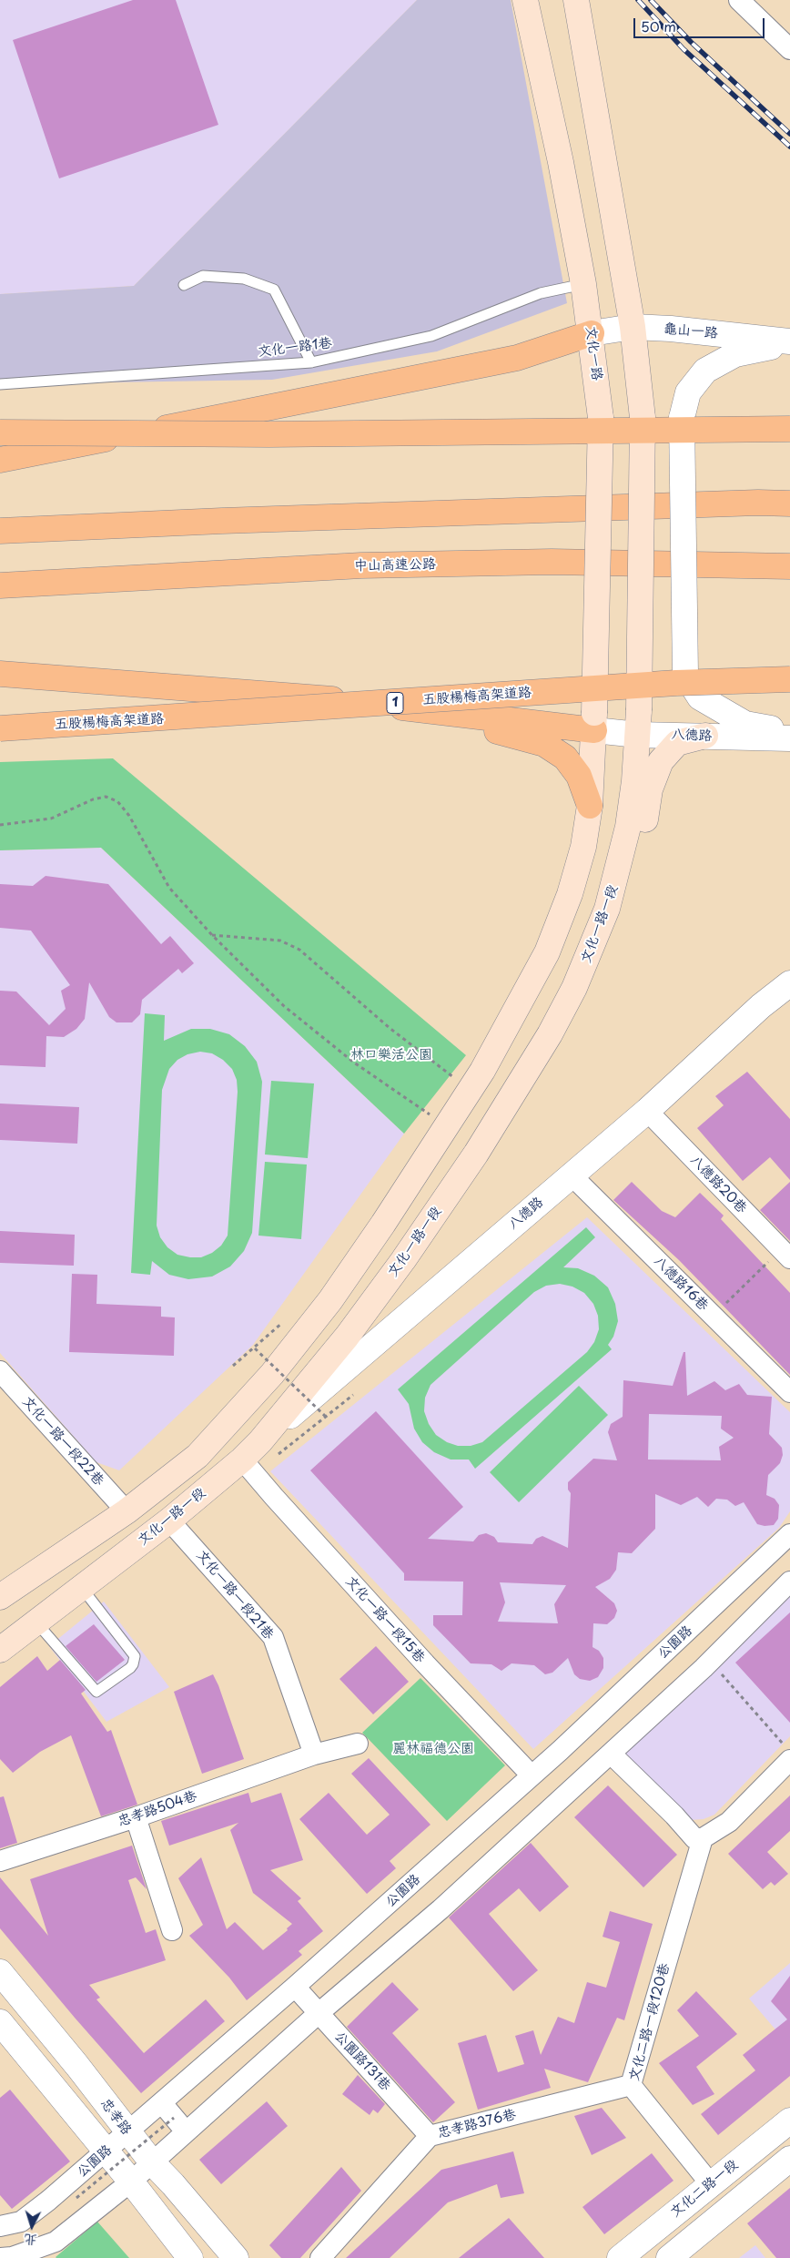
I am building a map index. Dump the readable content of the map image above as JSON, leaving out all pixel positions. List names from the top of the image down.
{
  "streets": {
    "highway": ["中山高速公路", "五股楊梅高架道路", "1"],
    "main road": ["文化一路", "文化一路一段"],
    "street": [
      "龜山一路",
      "八德路",
      "八德路20巷",
      "八德路16巷",
      "文化一路一段22巷",
      "文化一路一段21巷",
      "文化一路一段15巷",
      "公園路",
      "忠孝路504巷",
      "文化二路一段120巷",
      "公園路131巷",
      "忠孝路",
      "忠孝路376巷",
      "文化二路一段"
    ],
    "lane": ["文化一路1巷"]
  },
  "crossings": [
    ["龜山一路", "文化一路"],
    ["文化一路1巷", "文化一路"],
    ["文化一路", "八德路"],
    ["八德路", "文化一路一段"],
    ["八德路", "八德路20巷"],
    ["八德路", "八德路16巷"],
    ["文化一路一段", "文化一路一段21巷"],
    ["文化一路一段", "文化一路一段15巷"],
    ["文化一路一段21巷", "忠孝路504巷"],
    ["文化一路一段15巷", "公園路"],
    ["公園路", "公園路131巷"],
    ["公園路", "忠孝路"],
    ["文化二路一段120巷", "忠孝路376巷"],
    ["文化二路一段120巷", "文化二路一段"],
    ["公園路131巷", "忠孝路376巷"]
  ],
  "parks": ["林口樂活公園", "麗林福德公園"],
  "scale_bar": "50 m",
  "north": "bottom"
}
